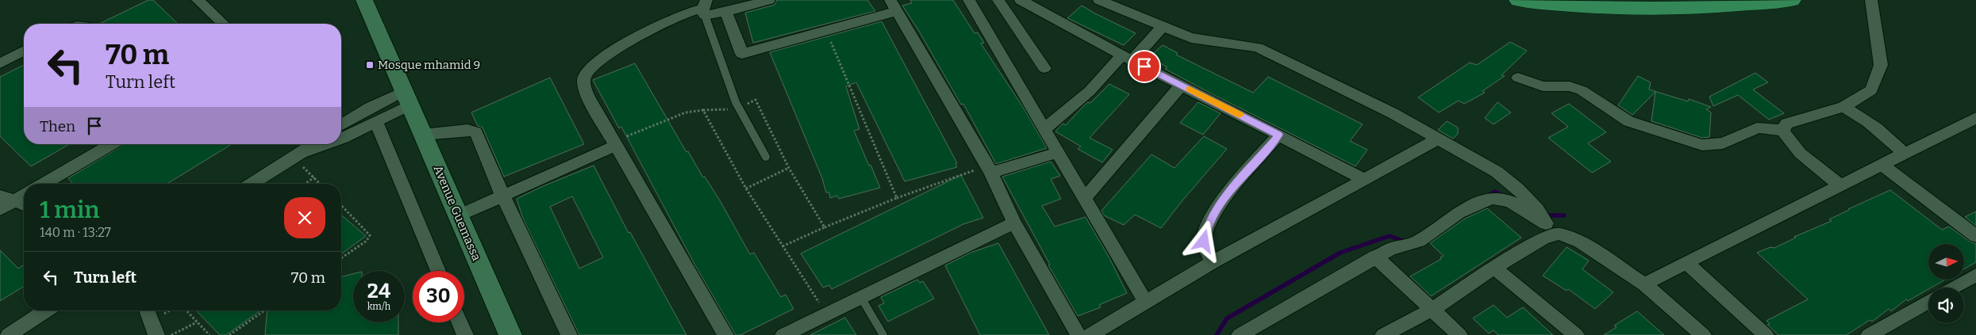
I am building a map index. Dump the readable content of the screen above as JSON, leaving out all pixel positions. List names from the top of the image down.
{
  "streets": {
    "main road": ["Avenue Guemassa"]
  },
  "places": {
    "transit": ["Mosque mhamid 9"]
  },
  "north": "right",
  "page": {
    "turn": ["70 m", "Turn left"],
    "then": "Then",
    "heading": ["1 min", "140 m · 13:27"],
    "list": [
      {
        "name": "Turn left",
        "value": "70 m"
      }
    ],
    "speed": "24 km/h",
    "limit": "30"
  }
}
